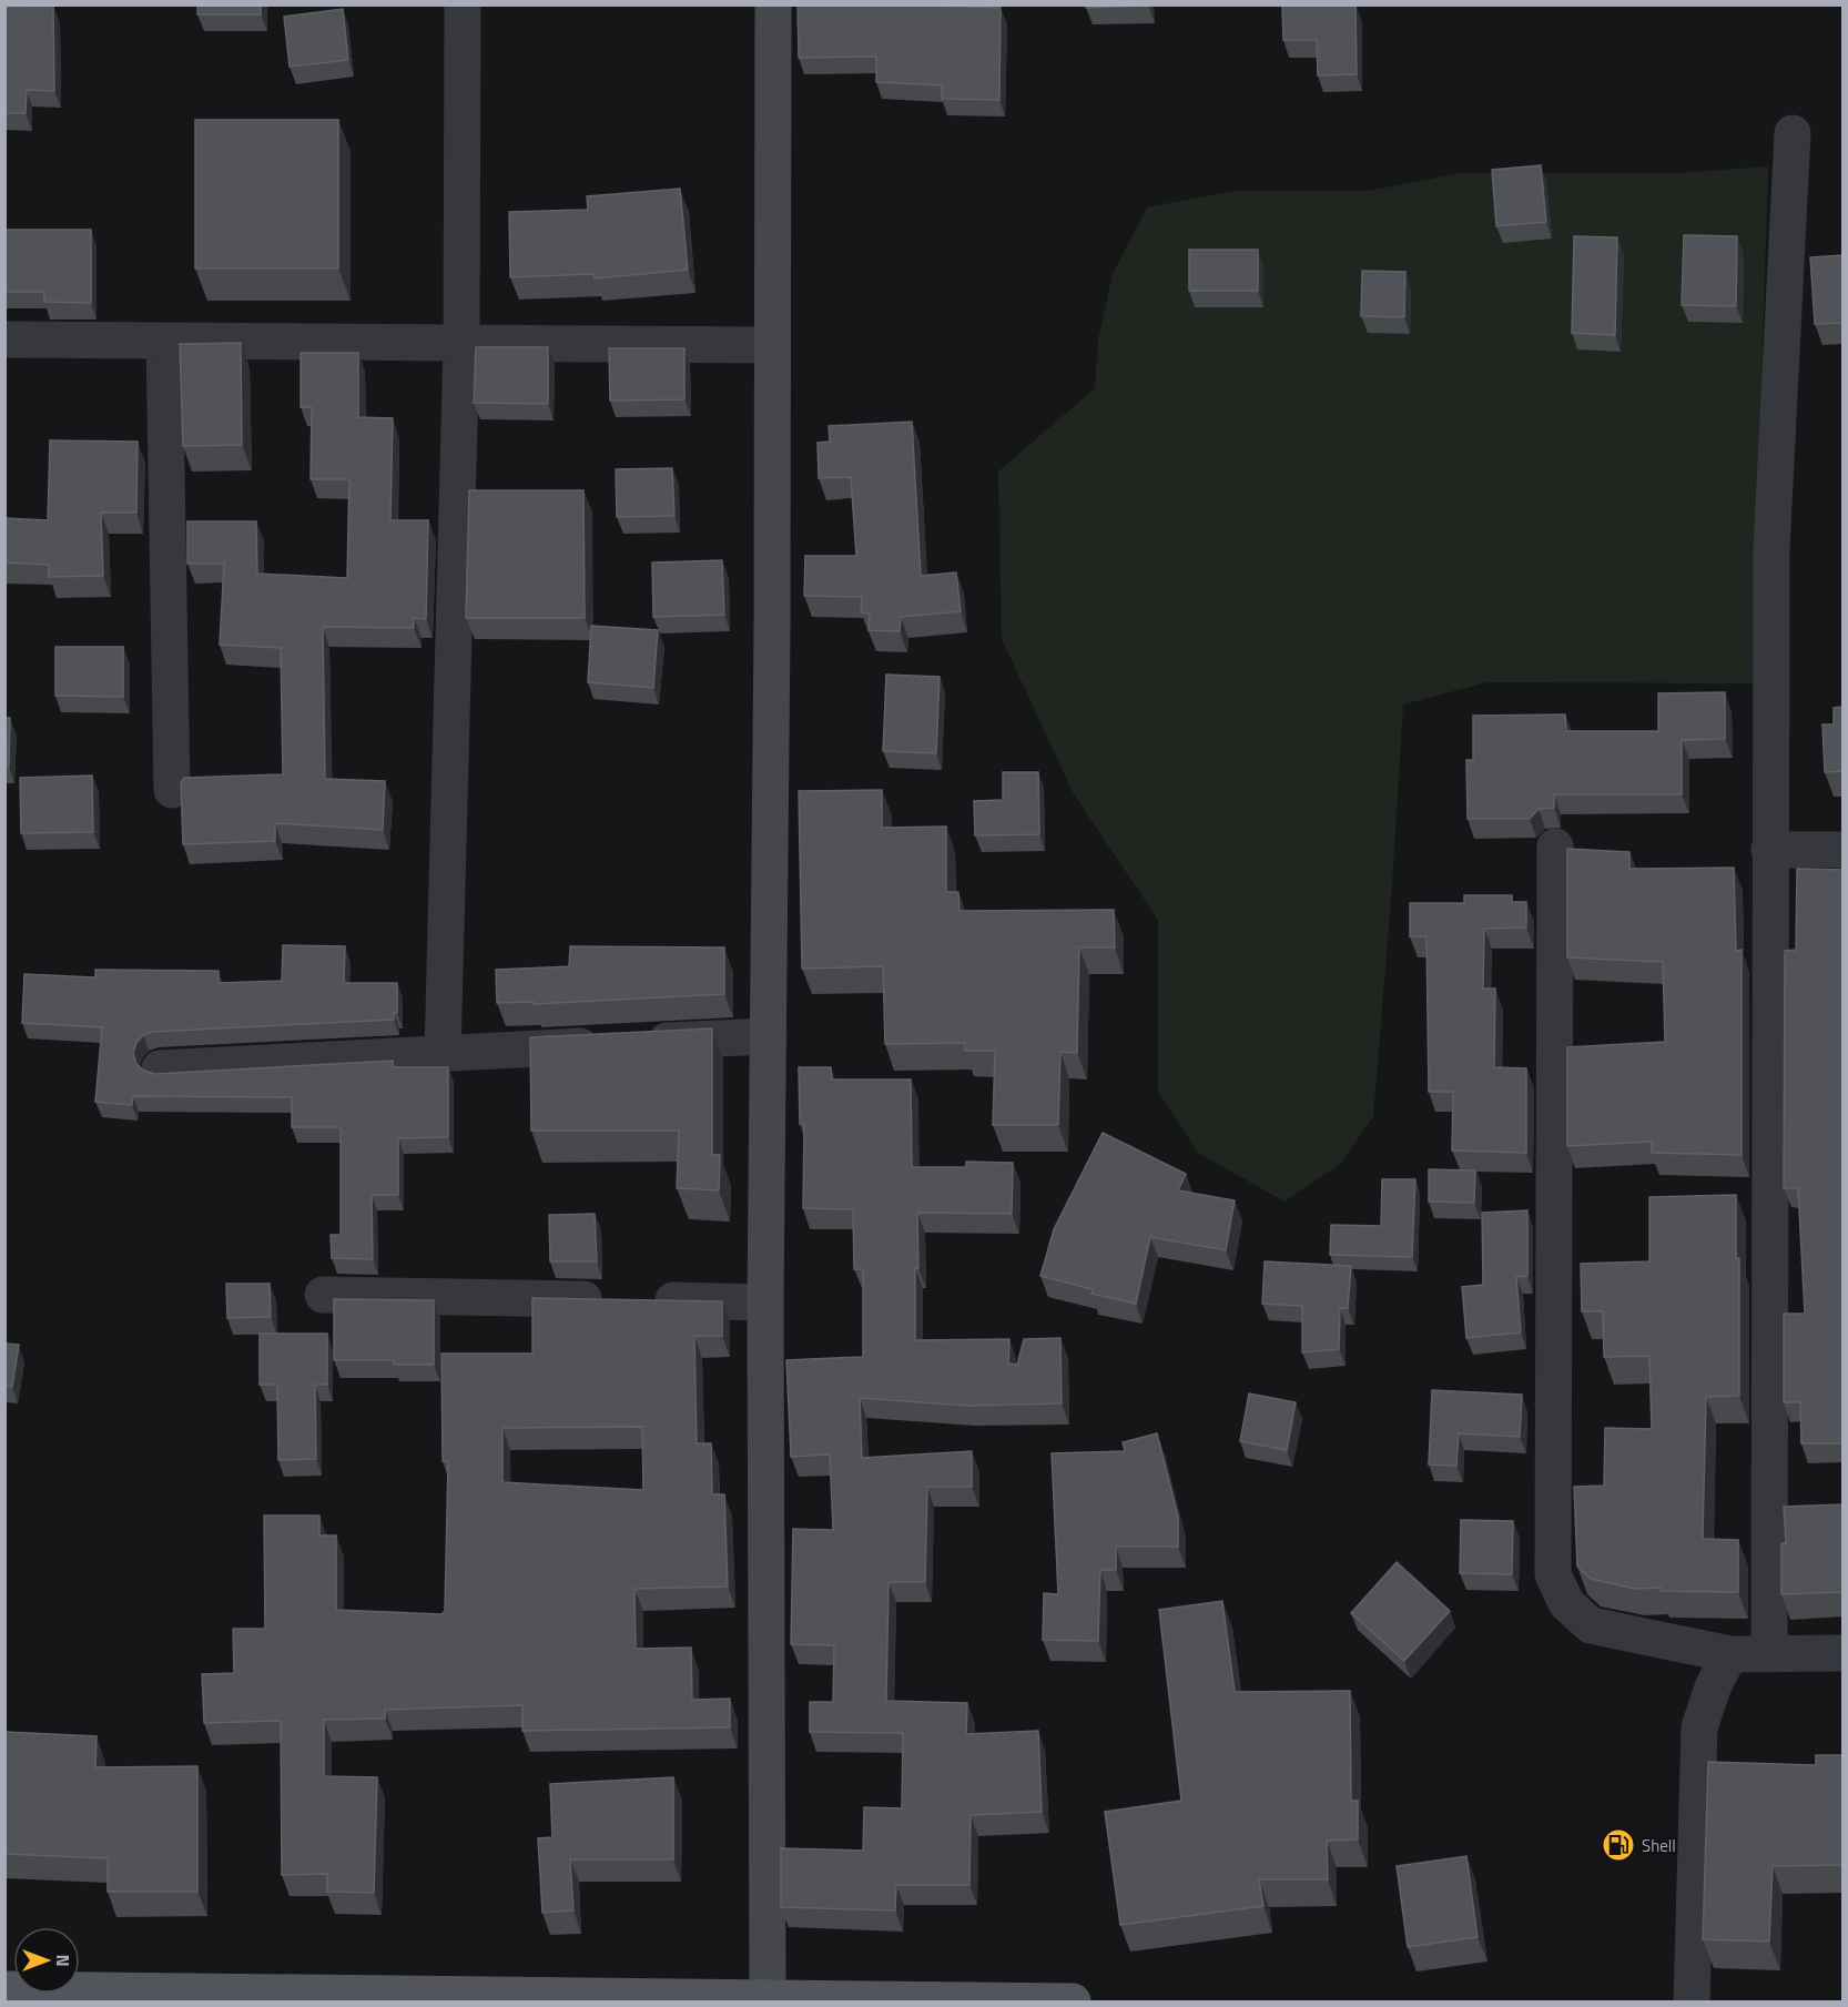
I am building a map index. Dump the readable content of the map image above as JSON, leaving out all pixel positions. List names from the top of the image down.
{
  "places": {
    "fuel station": ["Shell"]
  },
  "north": "right"
}
